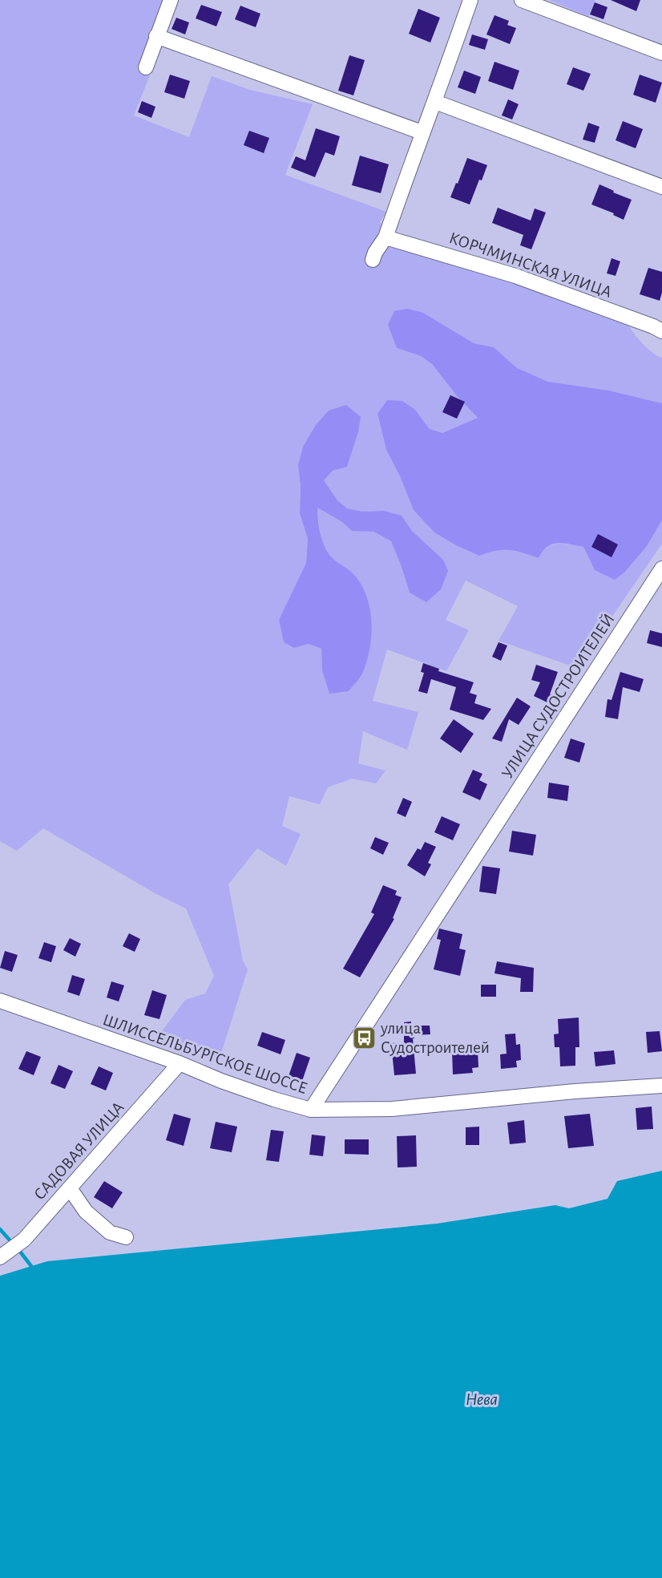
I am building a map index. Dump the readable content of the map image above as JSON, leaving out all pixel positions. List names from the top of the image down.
{
  "streets": {
    "street": [
      "КОРЧМИНСКАЯ УЛИЦА",
      "УЛИЦА СУДОСТРОИТЕЛЕЙ",
      "ШЛИССЕЛЬБУРГСКОЕ ШОССЕ",
      "САДОВАЯ УЛИЦА"
    ]
  },
  "crossings": [
    ["УЛИЦА СУДОСТРОИТЕЛЕЙ", "ШЛИССЕЛЬБУРГСКОЕ ШОССЕ"],
    ["ШЛИССЕЛЬБУРГСКОЕ ШОССЕ", "САДОВАЯ УЛИЦА"]
  ],
  "water": ["Нева"],
  "places": {
    "bus stop": ["улица Судостроителей"]
  }
}
